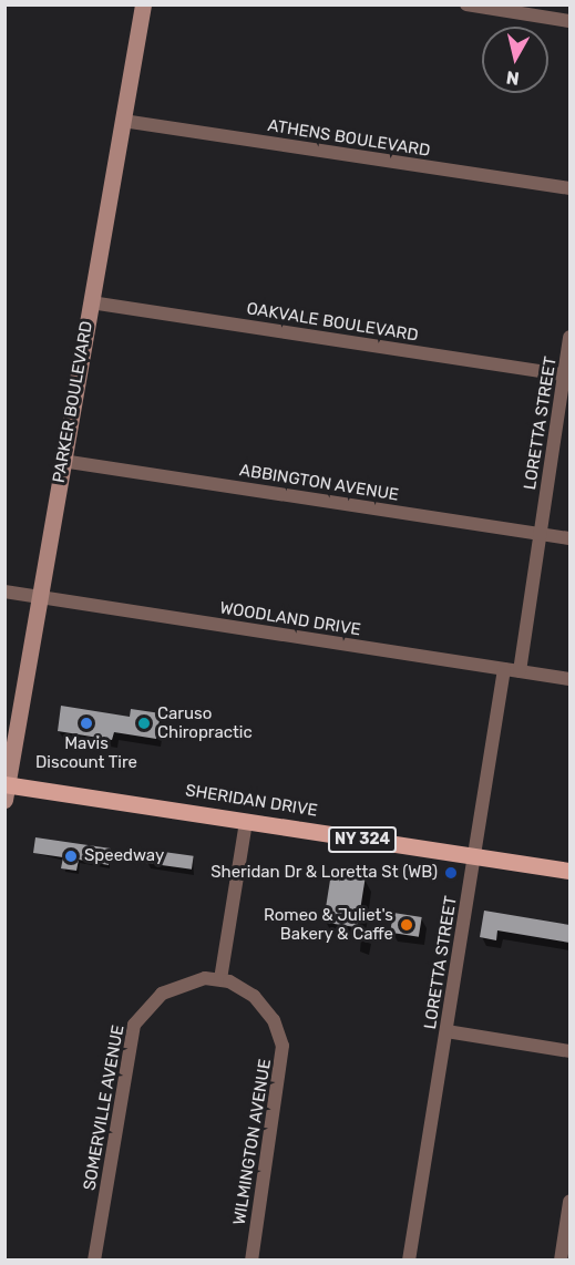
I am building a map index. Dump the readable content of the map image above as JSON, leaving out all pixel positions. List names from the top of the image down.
{
  "streets": {
    "main road": ["SHERIDAN DRIVE", "NY 324"],
    "street": [
      "ATHENS BOULEVARD",
      "OAKVALE BOULEVARD",
      "PARKER BOULEVARD",
      "LORETTA STREET",
      "ABBINGTON AVENUE",
      "WOODLAND DRIVE",
      "SOMERVILLE AVENUE",
      "WILMINGTON AVENUE"
    ]
  },
  "crossings": [
    ["ATHENS BOULEVARD", "PARKER BOULEVARD"],
    ["OAKVALE BOULEVARD", "PARKER BOULEVARD"],
    ["OAKVALE BOULEVARD", "LORETTA STREET"],
    ["PARKER BOULEVARD", "ABBINGTON AVENUE"],
    ["PARKER BOULEVARD", "WOODLAND DRIVE"],
    ["PARKER BOULEVARD", "SHERIDAN DRIVE"],
    ["LORETTA STREET", "ABBINGTON AVENUE"],
    ["LORETTA STREET", "WOODLAND DRIVE"],
    ["LORETTA STREET", "SHERIDAN DRIVE"],
    ["SOMERVILLE AVENUE", "WILMINGTON AVENUE"]
  ],
  "places": [
    "Mavis Discount Tire",
    "Caruso Chiropractic",
    "Speedway",
    "Sheridan Dr & Loretta St (WB)",
    "Romeo & Juliet's Bakery & Caffe"
  ],
  "north": "bottom"
}
